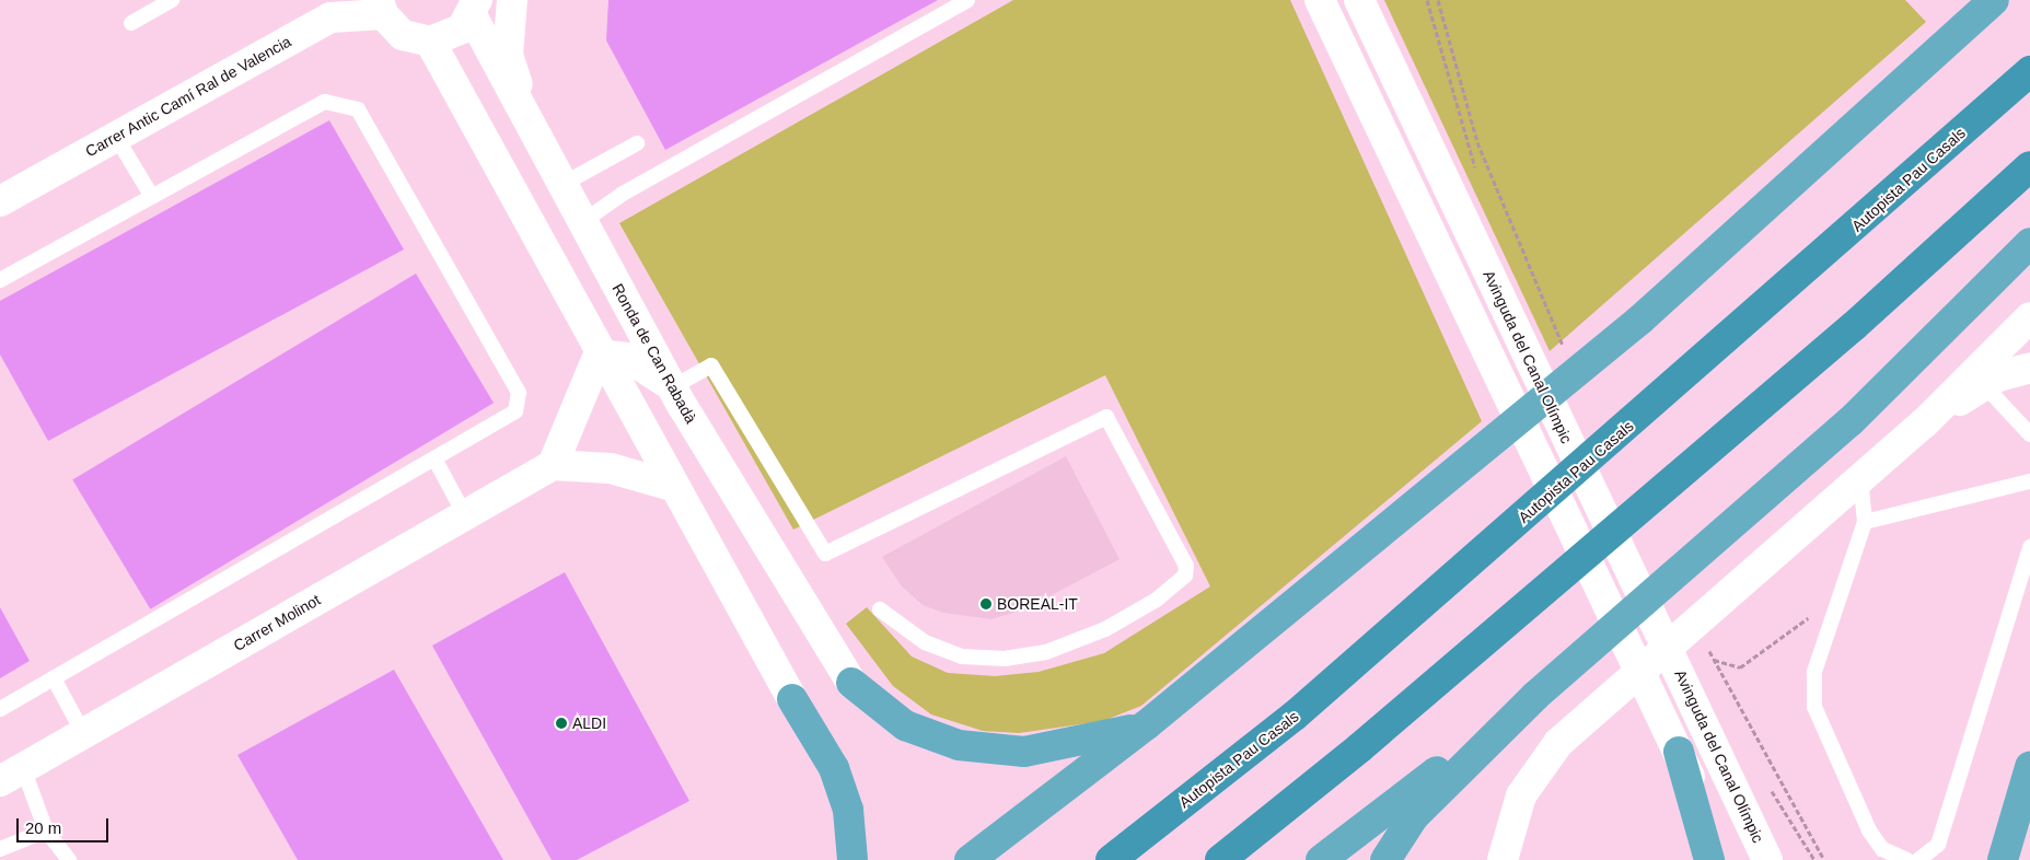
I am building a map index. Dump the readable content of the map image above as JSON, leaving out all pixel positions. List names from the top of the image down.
{
  "streets": {
    "highway": ["Autopista Pau Casals"],
    "street": [
      "Carrer Antic Camí Ral de Valencia",
      "Ronda de Can Rabadà",
      "Avinguda del Canal Olímpic",
      "Carrer Molinot"
    ]
  },
  "places": ["BOREAL-IT", "ALDI"],
  "scale_bar": "20 m"
}
